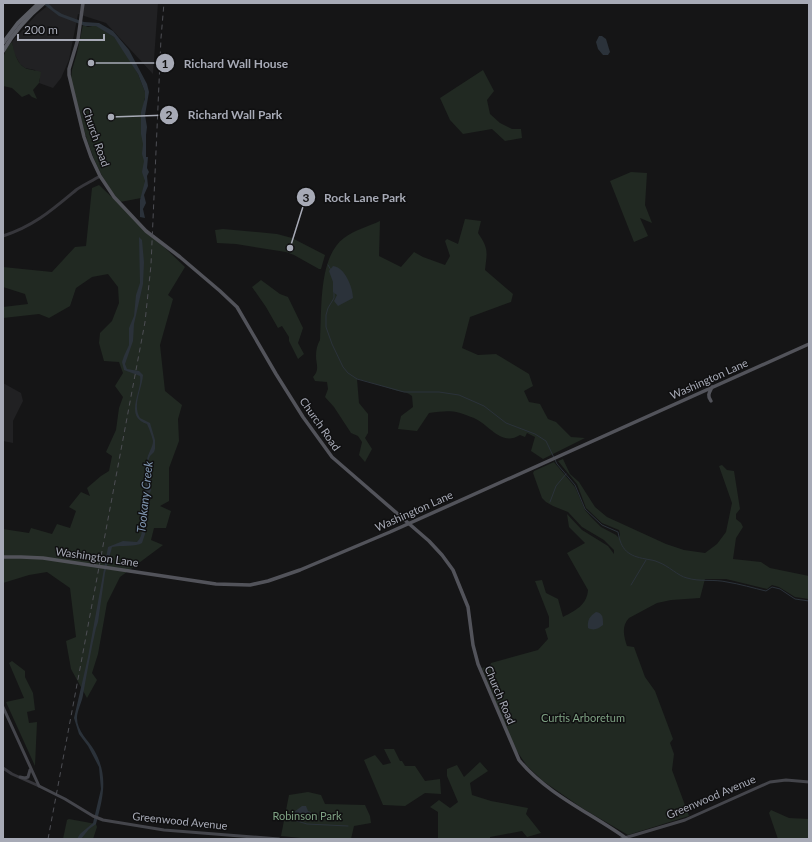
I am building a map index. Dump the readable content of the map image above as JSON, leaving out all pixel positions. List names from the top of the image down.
{
  "streets": {
    "main road": ["Church Road", "Washington Lane", "Greenwood Avenue"]
  },
  "crossings": [
    ["Church Road", "Washington Lane"],
    ["Church Road", "Greenwood Avenue"]
  ],
  "water": ["Tookany Creek"],
  "parks": ["Curtis Arboretum", "Robinson Park"],
  "places": ["Richard Wall House", "Richard Wall Park", "Rock Lane Park"],
  "scale_bar": "200 m"
}
